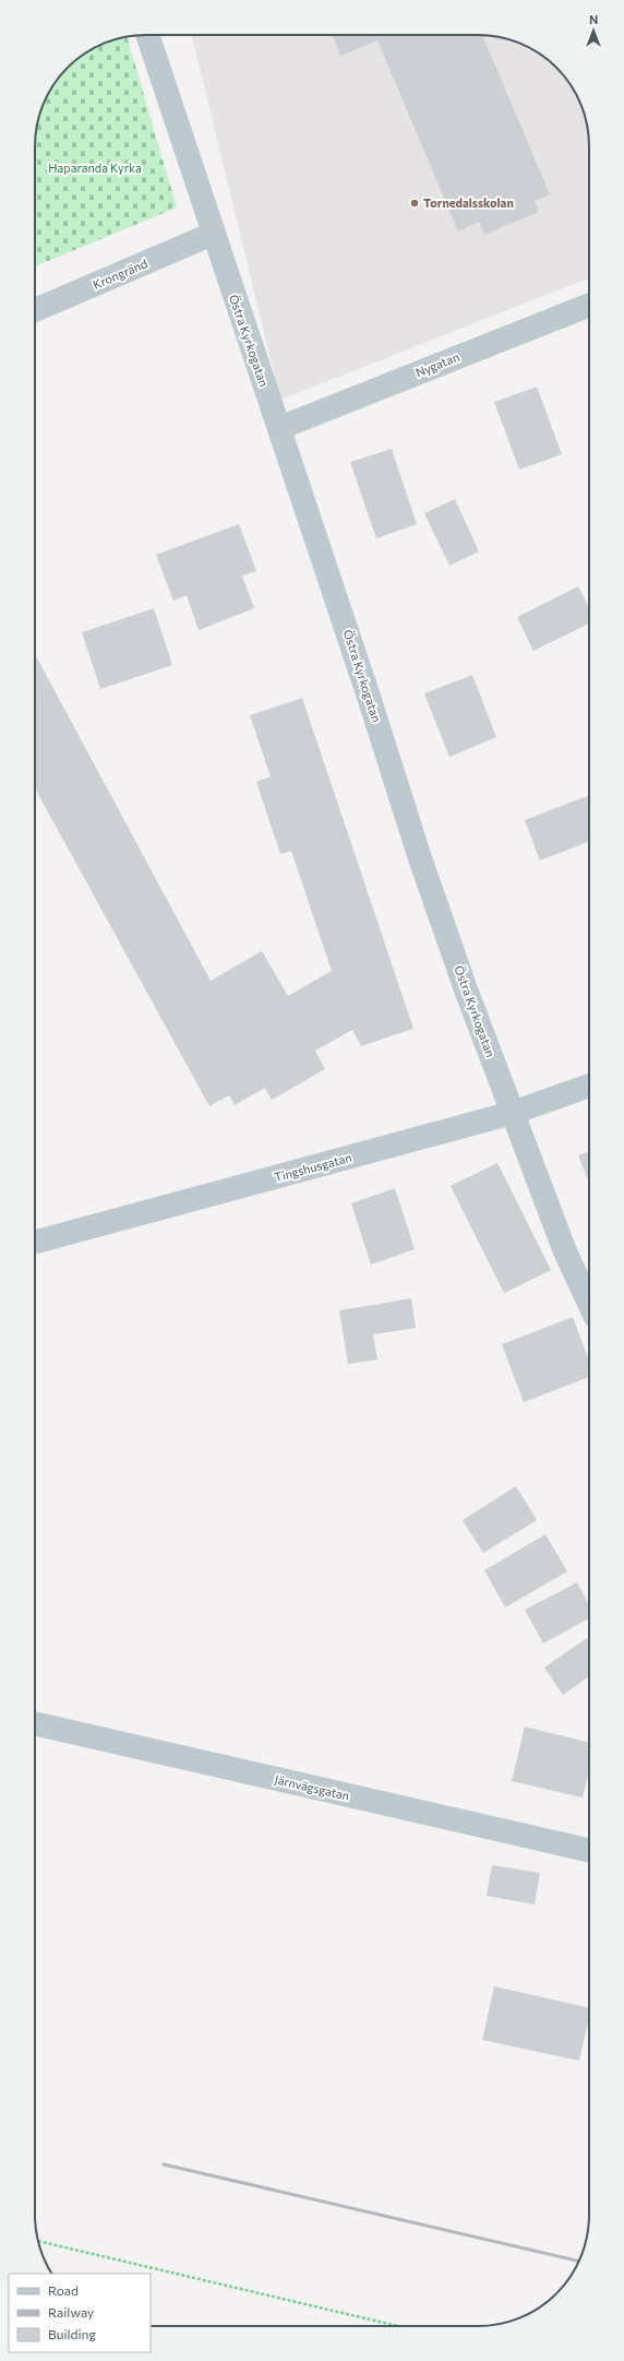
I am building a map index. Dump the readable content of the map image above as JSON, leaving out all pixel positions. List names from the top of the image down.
{
  "streets": {
    "street": [
      "Krongränd",
      "Östra Kyrkogatan",
      "Nygatan",
      "Tingshusgatan",
      "Järnvägsgatan"
    ]
  },
  "crossings": [
    ["Krongränd", "Östra Kyrkogatan"],
    ["Östra Kyrkogatan", "Nygatan"],
    ["Östra Kyrkogatan", "Tingshusgatan"]
  ],
  "parks": ["Haparanda Kyrka"],
  "places": ["Tornedalsskolan"],
  "legend": ["Road", "Railway", "Building"],
  "north": "top"
}
